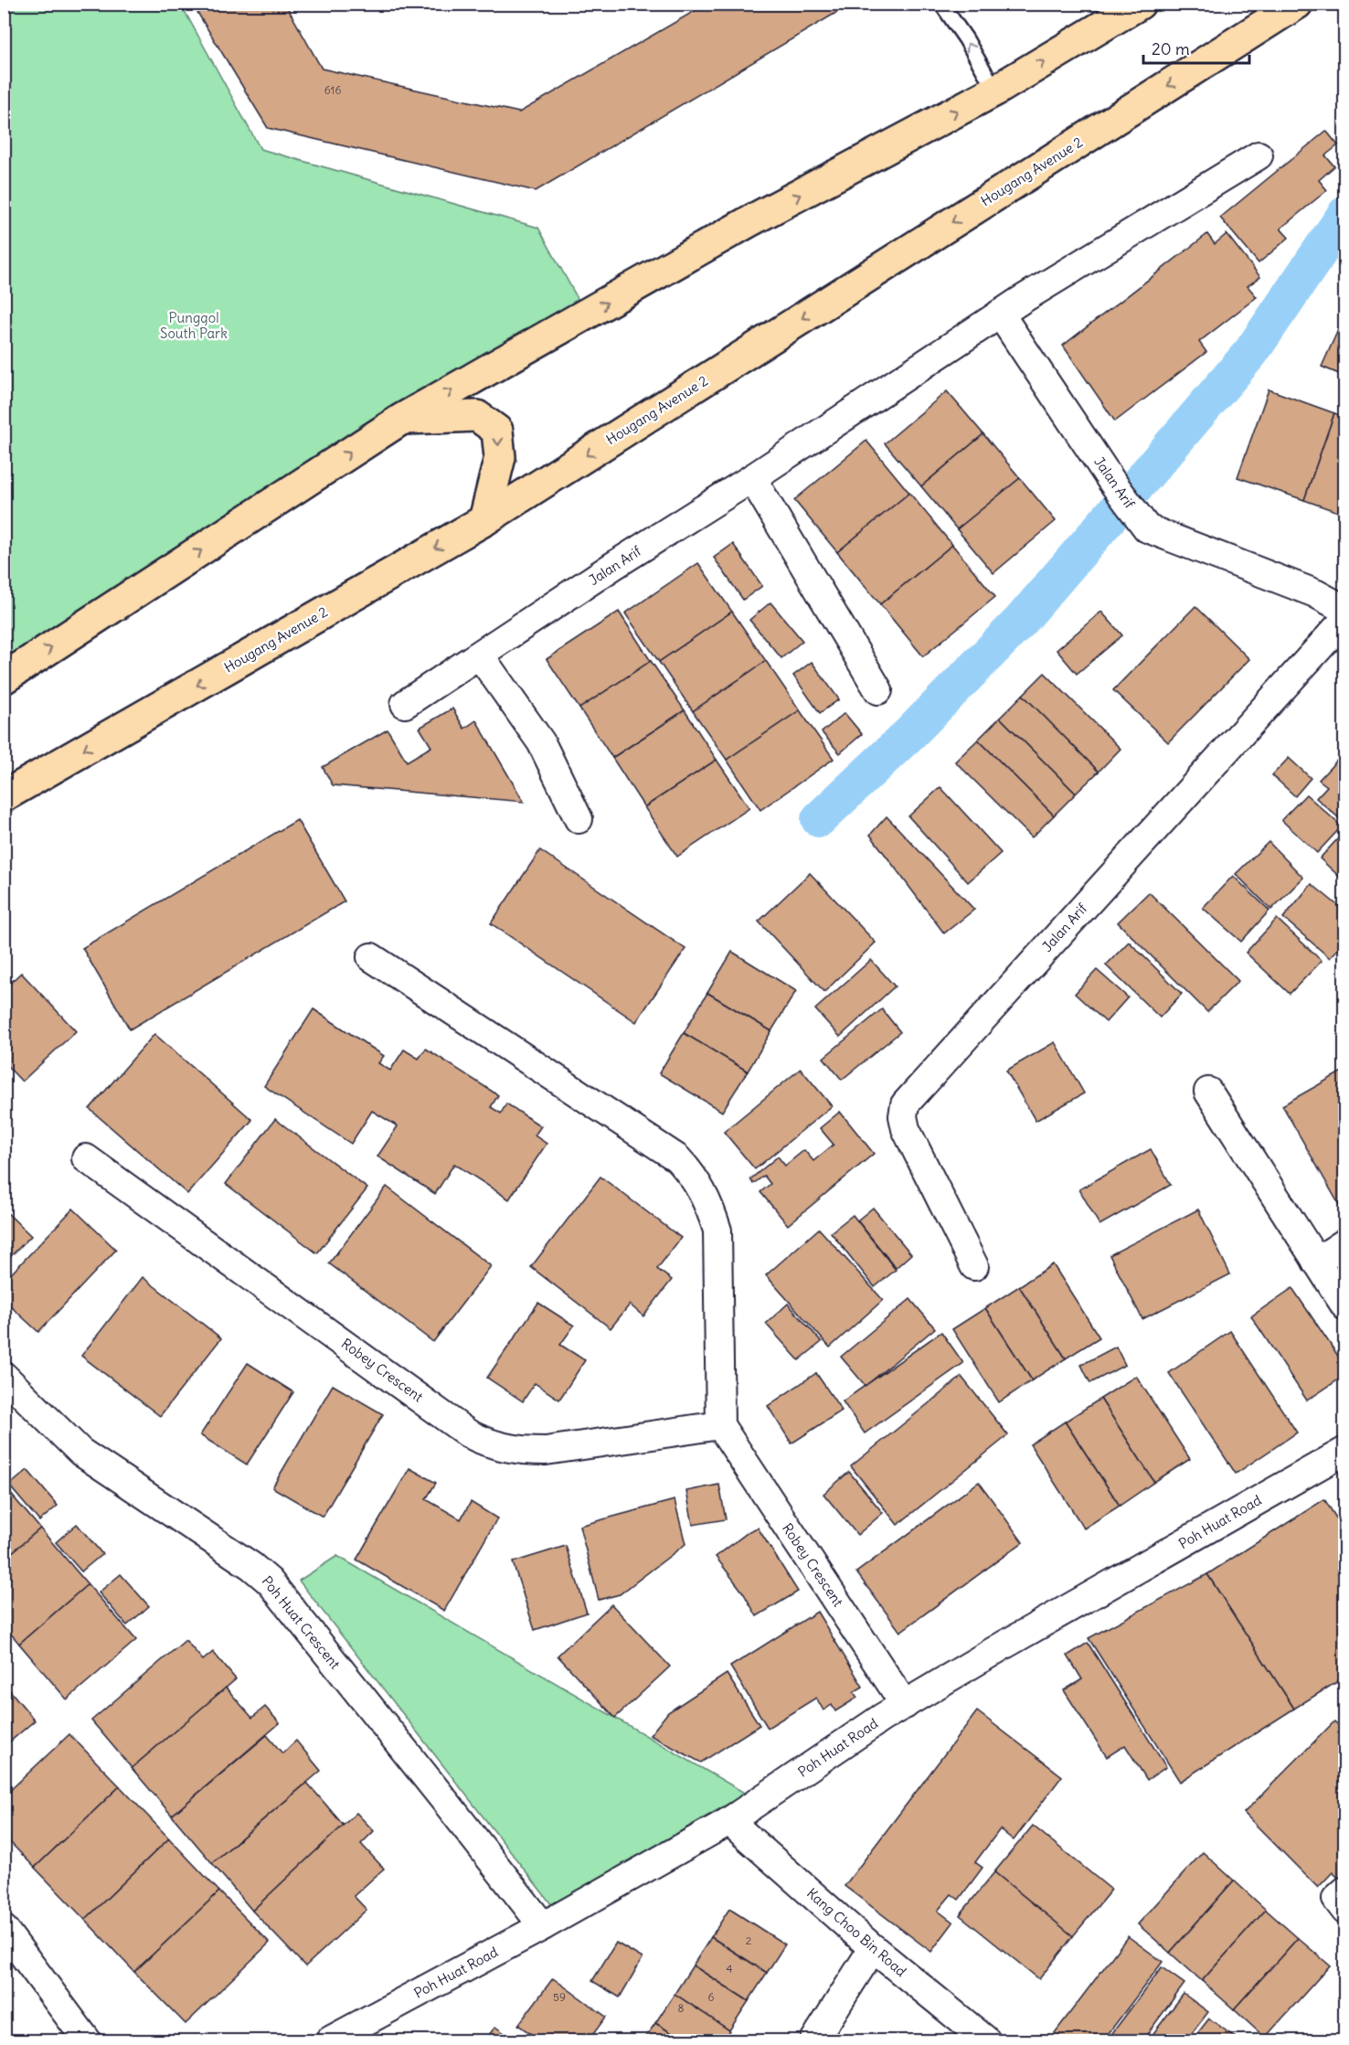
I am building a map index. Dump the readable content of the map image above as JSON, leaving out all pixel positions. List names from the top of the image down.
{
  "streets": {
    "highway": ["Hougang Avenue 2"],
    "street": [
      "Jalan Arif",
      "Robey Crescent",
      "Poh Huat Road",
      "Poh Huat Crescent",
      "Kang Choo Bin Road"
    ]
  },
  "crossings": [
    ["Robey Crescent", "Poh Huat Road"],
    ["Poh Huat Road", "Poh Huat Crescent"],
    ["Poh Huat Road", "Kang Choo Bin Road"]
  ],
  "parks": ["Punggol South Park"],
  "house_numbers": [
    "616",
    "2",
    "4",
    "59",
    "6",
    "8"
  ],
  "scale_bar": "20 m"
}
